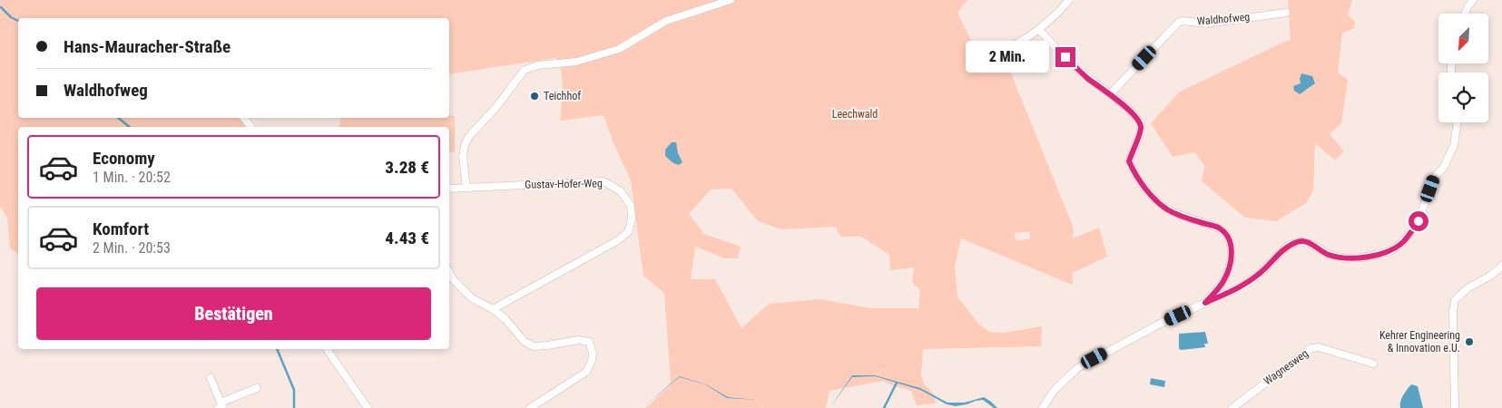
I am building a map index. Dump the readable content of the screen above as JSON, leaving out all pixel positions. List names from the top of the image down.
{
  "streets": {
    "street": ["Waldhofweg", "Gustav-Hofer-Weg", "Wagnesweg"]
  },
  "parks": ["Leechwald"],
  "places": ["Teichhof", "Kehrer Engineering & Innovation e.U."],
  "north": "bottom left",
  "page": {
    "banner": ["Hans-Mauracher-Straße", "Waldhofweg"],
    "bubble": "2 Min.",
    "list": [
      {
        "name": "Economy",
        "note": "1 Min. · 20:52",
        "value": "3.28 €"
      },
      {
        "name": "Komfort",
        "note": "2 Min. · 20:53",
        "value": "4.43 €"
      }
    ],
    "buttons": "Bestätigen"
  }
}
